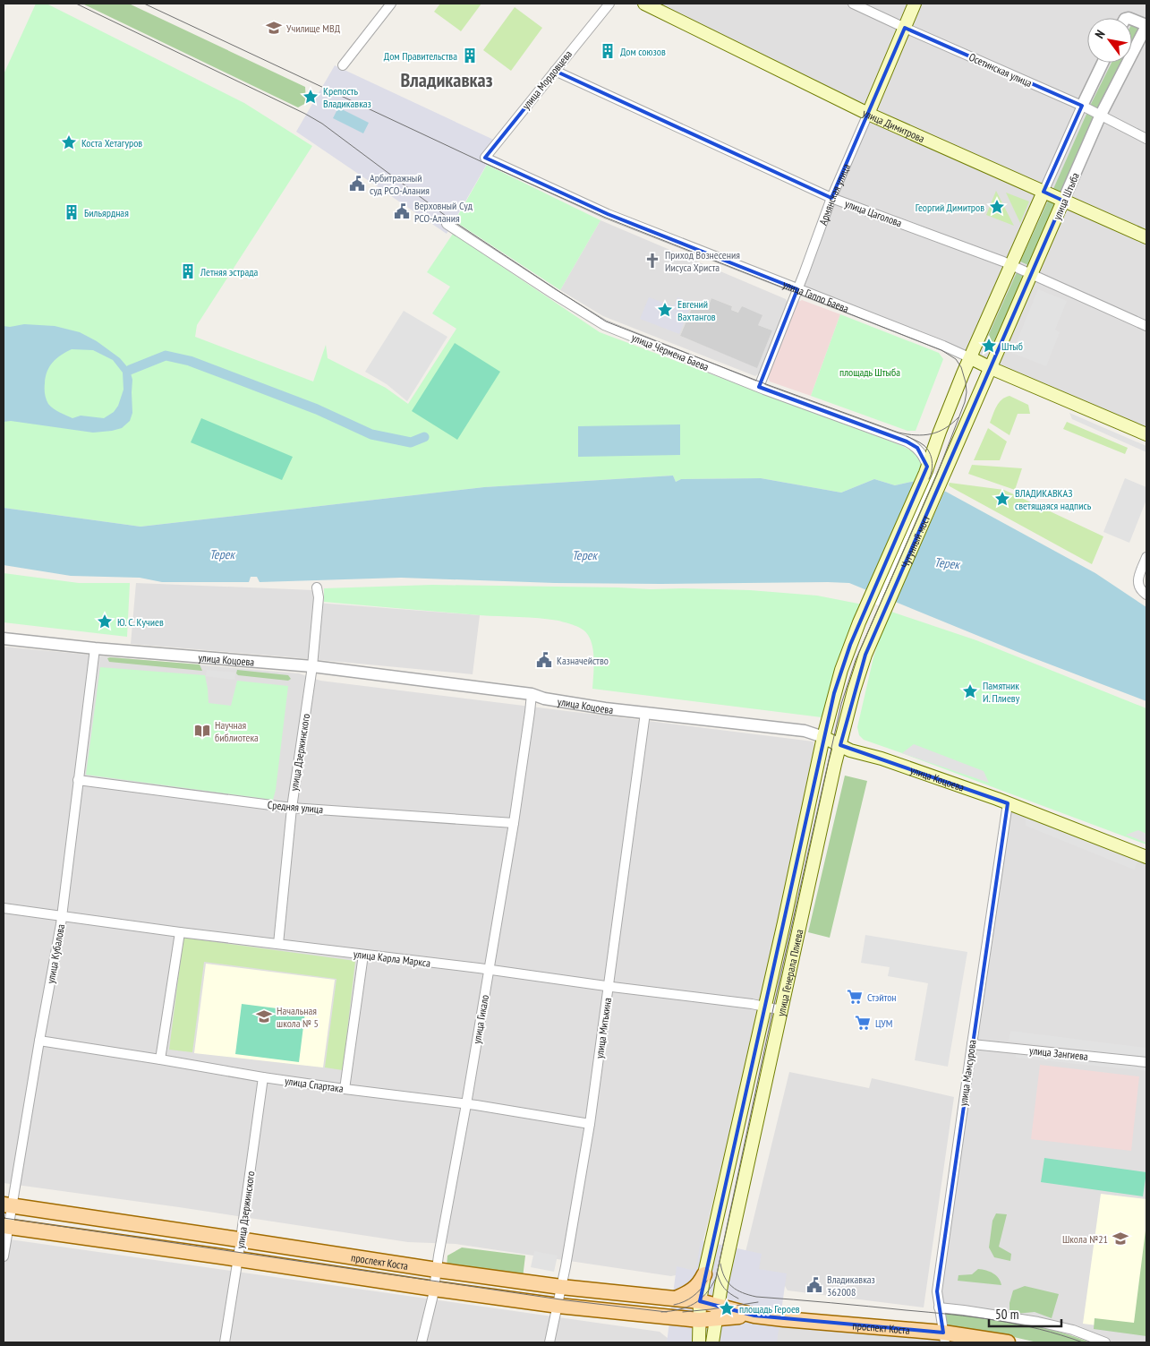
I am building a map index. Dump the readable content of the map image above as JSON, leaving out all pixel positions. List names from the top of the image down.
{
  "streets": {
    "main road": [
      "улица Димитрова",
      "Армянская улица",
      "улица Штыба",
      "улица Гаппо Баева",
      "Чугунный мост",
      "улица Коцоева",
      "улица Генерала Плиева",
      "проспект Коста"
    ],
    "street": [
      "Осетинская улица",
      "улица Мордовцева",
      "улица Цаголова",
      "улица Чермена Баева",
      "улица Дзержинского",
      "Средняя улица",
      "улица Кубалова",
      "улица Карла Маркса",
      "улица Гикало",
      "улица Митькина",
      "улица Зангиева",
      "улица Мамсурова",
      "улица Спартака"
    ]
  },
  "crossings": [
    ["Осетинская улица", "Армянская улица"],
    ["Осетинская улица", "улица Штыба"],
    ["улица Мордовцева", "улица Цаголова"],
    ["улица Мордовцева", "улица Гаппо Баева"],
    ["улица Димитрова", "Армянская улица"],
    ["улица Димитрова", "улица Штыба"],
    ["Армянская улица", "улица Цаголова"],
    ["Армянская улица", "улица Гаппо Баева"],
    ["Армянская улица", "улица Чермена Баева"],
    ["улица Штыба", "улица Цаголова"],
    ["улица Штыба", "улица Гаппо Баева"],
    ["улица Штыба", "Чугунный мост"],
    ["улица Гаппо Баева", "Чугунный мост"],
    ["улица Чермена Баева", "Чугунный мост"],
    ["Чугунный мост", "улица Генерала Плиева"],
    ["улица Коцоева", "улица Дзержинского"],
    ["улица Коцоева", "улица Кубалова"],
    ["улица Коцоева", "улица Генерала Плиева"],
    ["улица Коцоева", "улица Гикало"],
    ["улица Коцоева", "улица Митькина"],
    ["улица Коцоева", "улица Мамсурова"],
    ["улица Дзержинского", "Средняя улица"],
    ["улица Дзержинского", "улица Карла Маркса"],
    ["улица Дзержинского", "улица Спартака"],
    ["улица Дзержинского", "проспект Коста"],
    ["Средняя улица", "улица Кубалова"],
    ["Средняя улица", "улица Гикало"],
    ["улица Кубалова", "улица Карла Маркса"],
    ["улица Кубалова", "улица Спартака"],
    ["улица Кубалова", "проспект Коста"],
    ["улица Карла Маркса", "улица Генерала Плиева"],
    ["улица Карла Маркса", "улица Гикало"],
    ["улица Карла Маркса", "улица Митькина"],
    ["улица Генерала Плиева", "проспект Коста"],
    ["улица Гикало", "улица Спартака"],
    ["улица Гикало", "проспект Коста"],
    ["улица Митькина", "улица Спартака"],
    ["улица Митькина", "проспект Коста"],
    ["улица Зангиева", "улица Мамсурова"],
    ["улица Мамсурова", "проспект Коста"]
  ],
  "districts": ["Владикавказ"],
  "water": ["Терек"],
  "parks": ["площадь Штыба"],
  "places": {
    "school or university": ["Училище МВД", "Начальная школа № 5", "Школа №21"],
    "building": [
      "Дом союзов",
      "Дом Правительства",
      "Бильярдная",
      "Летняя эстрада"
    ],
    "place": [
      "Крепость Владикавказ",
      "Коста Хетагуров",
      "Георгий Димитров",
      "Евгений Вахтангов",
      "Штыб",
      "ВЛАДИКАВКАЗ светящаяся надпись",
      "Ю. С. Кучиев",
      "Памятник И. Плиеву",
      "площадь Героев"
    ],
    "public building": [
      "Арбитражный суд РСО-Алания",
      "Верховный Суд РСО-Алания",
      "Казначейство",
      "Владикавказ 362008"
    ],
    "church": ["Приход Вознесения Иисуса Христа"],
    "library": ["Научная библиотека"],
    "supermarket": ["Стэйтон", "ЦУМ"]
  },
  "scale_bar": "50 m",
  "north": "top left"
}
